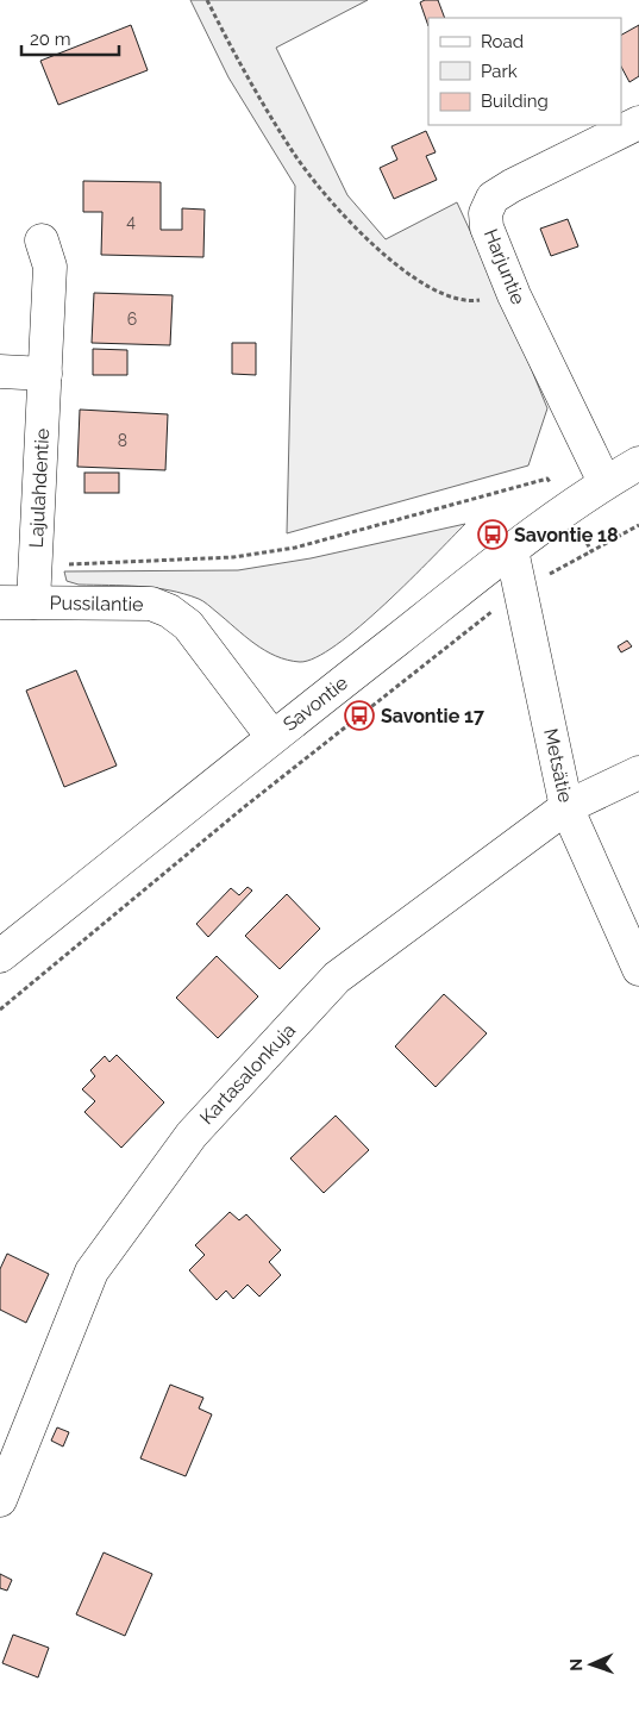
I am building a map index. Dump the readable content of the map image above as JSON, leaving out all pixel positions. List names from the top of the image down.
{
  "streets": {
    "street": [
      "Harjuntie",
      "Lajulahdentie",
      "Pussilantie",
      "Savontie",
      "Metsätie",
      "Kartasalonkuja"
    ]
  },
  "crossings": [
    ["Harjuntie", "Savontie"],
    ["Lajulahdentie", "Pussilantie"],
    ["Pussilantie", "Savontie"],
    ["Savontie", "Metsätie"],
    ["Metsätie", "Kartasalonkuja"]
  ],
  "places": {
    "bus stop": ["Savontie 18", "Savontie 17"]
  },
  "house_numbers": ["4", "6", "8"],
  "legend": ["Road", "Park", "Building"],
  "scale_bar": "20 m",
  "north": "left"
}
